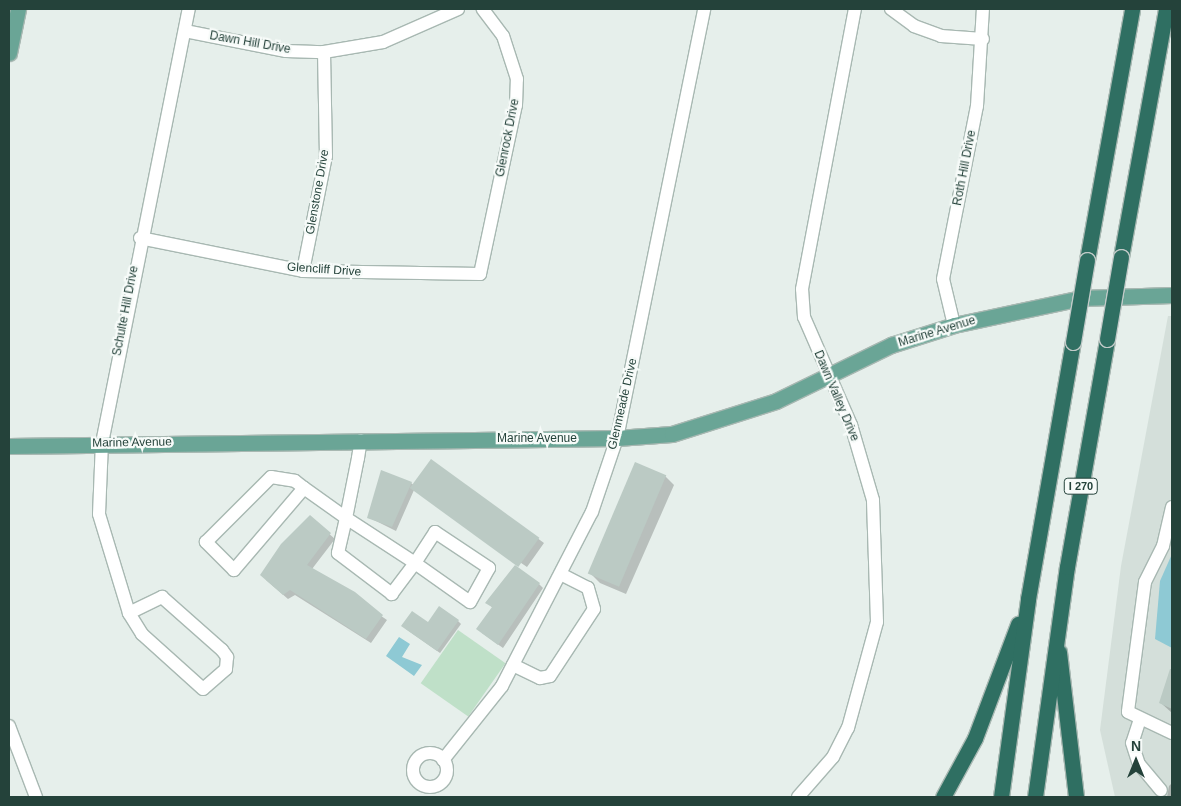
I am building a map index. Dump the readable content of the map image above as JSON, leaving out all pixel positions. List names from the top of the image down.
{
  "streets": {
    "highway": ["I 270"],
    "main road": ["Marine Avenue"],
    "street": [
      "Dawn Hill Drive",
      "Glenrock Drive",
      "Roth Hill Drive",
      "Glenstone Drive",
      "Glencliff Drive",
      "Schulte Hill Drive",
      "Dawn Valley Drive",
      "Glenmeade Drive"
    ]
  },
  "crossings": [
    ["Dawn Hill Drive", "Glenstone Drive"],
    ["Dawn Hill Drive", "Schulte Hill Drive"],
    ["Glenrock Drive", "Glencliff Drive"],
    ["Roth Hill Drive", "Marine Avenue"],
    ["Glenstone Drive", "Glencliff Drive"],
    ["Glencliff Drive", "Schulte Hill Drive"],
    ["Schulte Hill Drive", "Marine Avenue"],
    ["Marine Avenue", "Dawn Valley Drive"],
    ["Marine Avenue", "Glenmeade Drive"]
  ],
  "north": "top"
}
